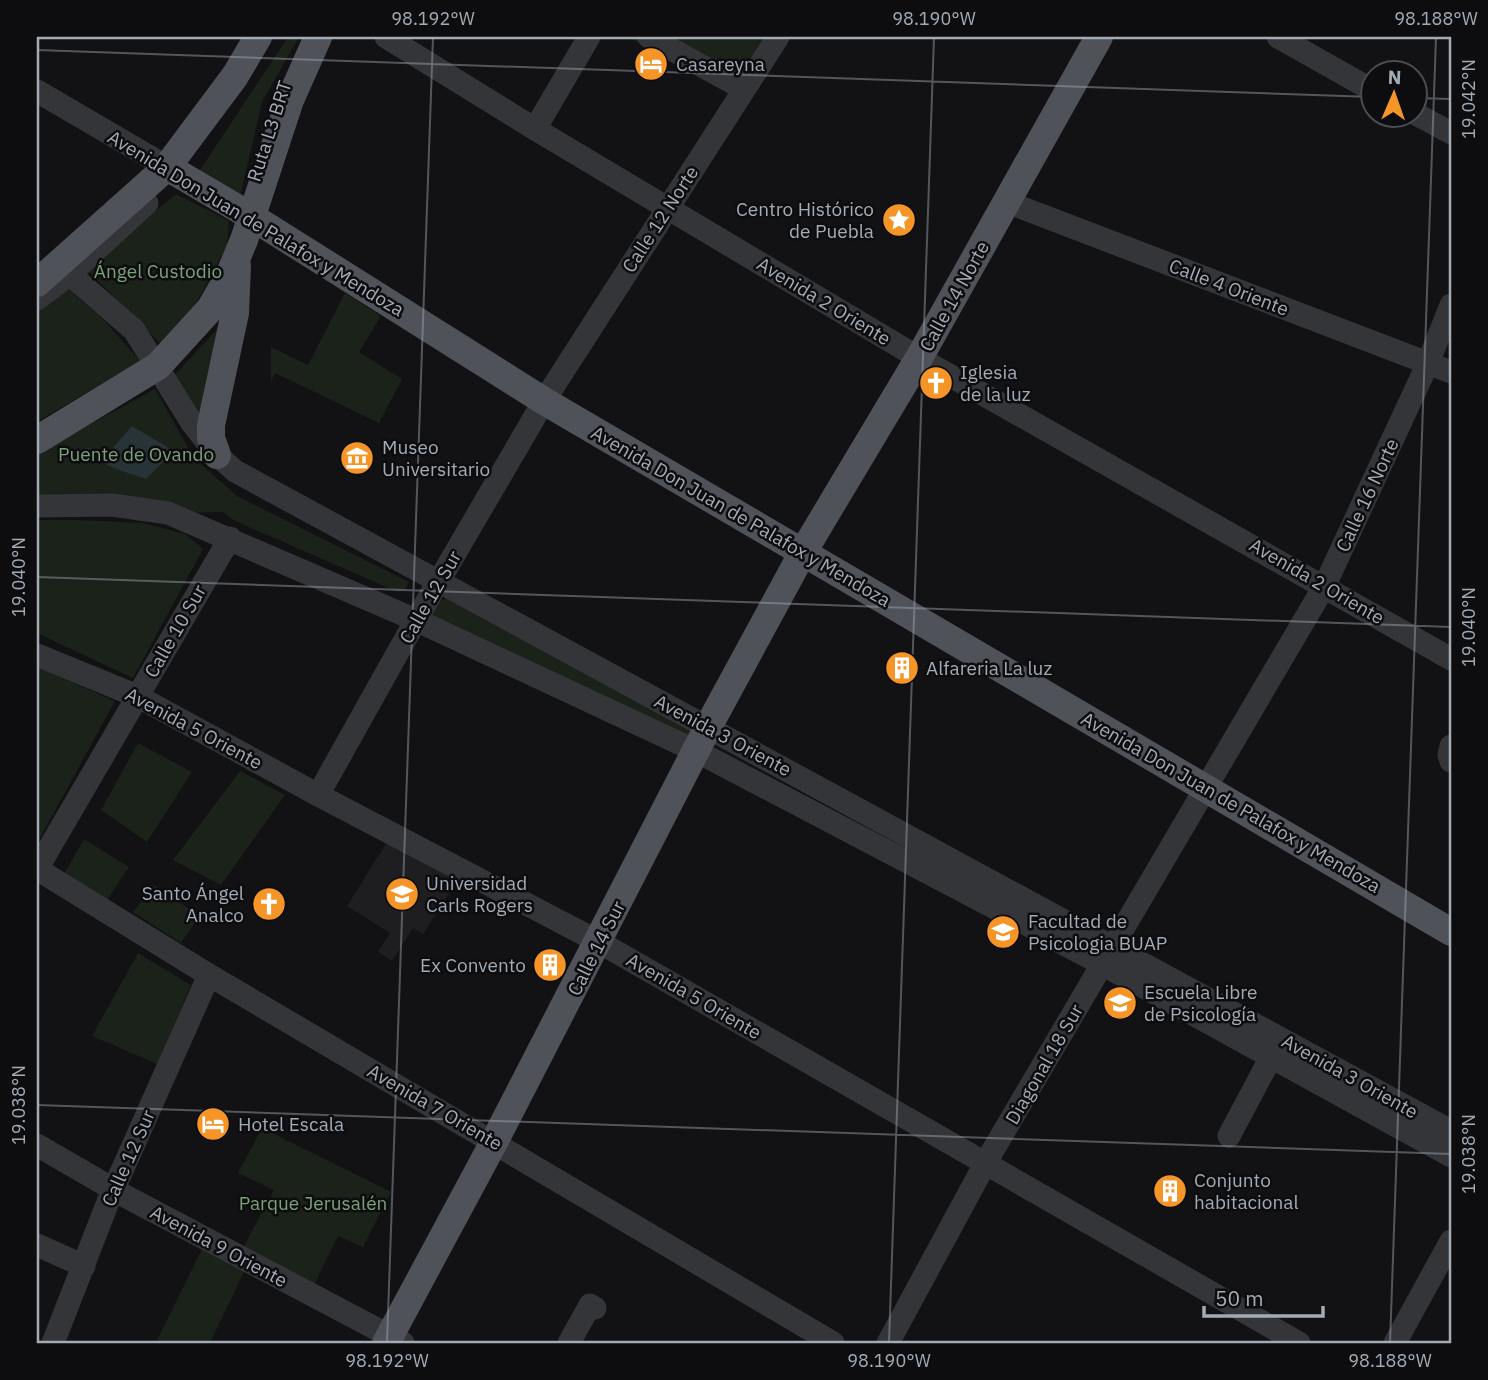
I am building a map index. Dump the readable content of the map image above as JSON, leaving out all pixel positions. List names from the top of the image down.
{
  "streets": {
    "main road": ["Avenida Don Juan de Palafox y Mendoza", "Calle 14 Norte", "Calle 14 Sur"],
    "street": [
      "Ruta L3 BRT",
      "Calle 12 Norte",
      "Calle 4 Oriente",
      "Avenida 2 Oriente",
      "Calle 16 Norte",
      "Calle 12 Sur",
      "Calle 10 Sur",
      "Avenida 5 Oriente",
      "Avenida 3 Oriente",
      "Diagonal 18 Sur",
      "Avenida 7 Oriente",
      "Avenida 9 Oriente"
    ]
  },
  "crossings": [
    ["Ruta L3 BRT", "Avenida Don Juan de Palafox y Mendoza"],
    ["Ruta L3 BRT", "Avenida 3 Oriente"],
    ["Calle 12 Norte", "Avenida Don Juan de Palafox y Mendoza"],
    ["Calle 12 Norte", "Avenida 2 Oriente"],
    ["Calle 12 Norte", "Calle 12 Sur"],
    ["Avenida Don Juan de Palafox y Mendoza", "Calle 14 Norte"],
    ["Avenida Don Juan de Palafox y Mendoza", "Calle 16 Norte"],
    ["Avenida Don Juan de Palafox y Mendoza", "Calle 12 Sur"],
    ["Avenida Don Juan de Palafox y Mendoza", "Calle 14 Sur"],
    ["Avenida Don Juan de Palafox y Mendoza", "Diagonal 18 Sur"],
    ["Calle 4 Oriente", "Calle 14 Norte"],
    ["Calle 4 Oriente", "Calle 16 Norte"],
    ["Calle 14 Norte", "Avenida 2 Oriente"],
    ["Calle 14 Norte", "Calle 14 Sur"],
    ["Avenida 2 Oriente", "Calle 16 Norte"],
    ["Calle 16 Norte", "Diagonal 18 Sur"],
    ["Calle 12 Sur", "Avenida 5 Oriente"],
    ["Calle 12 Sur", "Avenida 3 Oriente"],
    ["Calle 12 Sur", "Avenida 7 Oriente"],
    ["Calle 12 Sur", "Avenida 9 Oriente"],
    ["Calle 10 Sur", "Avenida 5 Oriente"],
    ["Calle 10 Sur", "Avenida 3 Oriente"],
    ["Calle 10 Sur", "Avenida 7 Oriente"],
    ["Avenida 5 Oriente", "Calle 14 Sur"],
    ["Avenida 5 Oriente", "Diagonal 18 Sur"],
    ["Avenida 3 Oriente", "Calle 14 Sur"],
    ["Avenida 3 Oriente", "Diagonal 18 Sur"],
    ["Calle 14 Sur", "Avenida 7 Oriente"],
    ["Calle 14 Sur", "Avenida 9 Oriente"]
  ],
  "parks": ["Ángel Custodio", "Puente de Ovando", "Parque Jerusalén"],
  "places": {
    "hotel": ["Casareyna", "Hotel Escala"],
    "place": ["Centro Histórico de Puebla"],
    "church": ["Iglesia de la luz", "Santo Ángel Analco"],
    "museum": ["Museo Universitario"],
    "building": ["Alfareria La luz", "Ex Convento", "Conjunto habitacional"],
    "school or university": ["Universidad Carls Rogers", "Facultad de Psicologia BUAP", "Escuela Libre de Psicología"]
  },
  "scale_bar": "50 m",
  "north": "top",
  "coordinates": [
    "98.192°W",
    "98.190°W",
    "98.188°W",
    "19.042°N",
    "19.040°N",
    "19.038°N"
  ]
}
